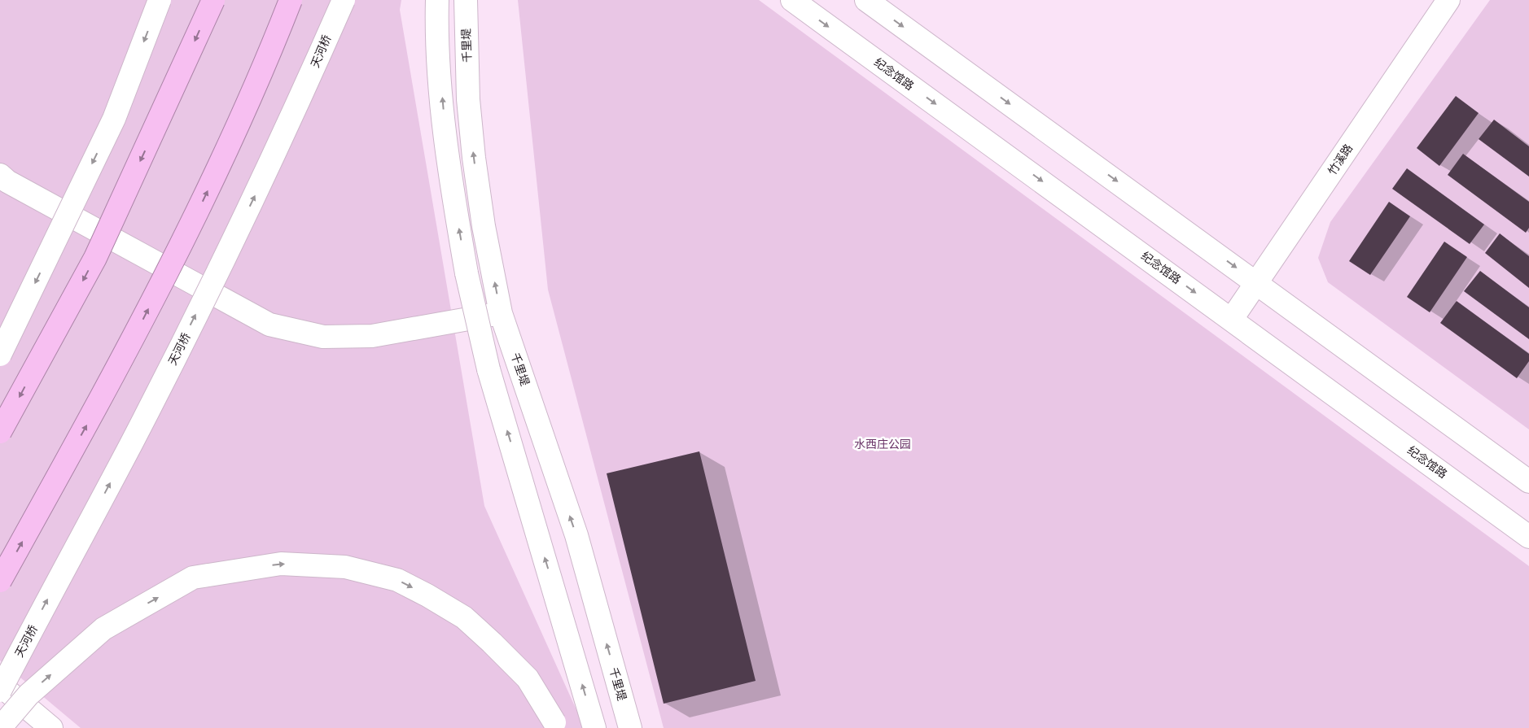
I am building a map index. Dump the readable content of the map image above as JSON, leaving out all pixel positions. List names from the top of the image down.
{
  "streets": {
    "street": [
      "千里堤",
      "天河桥",
      "纪念馆路",
      "竹溪路"
    ]
  },
  "crossings": [
    ["纪念馆路", "竹溪路"]
  ],
  "parks": ["水西庄公园"]
}
